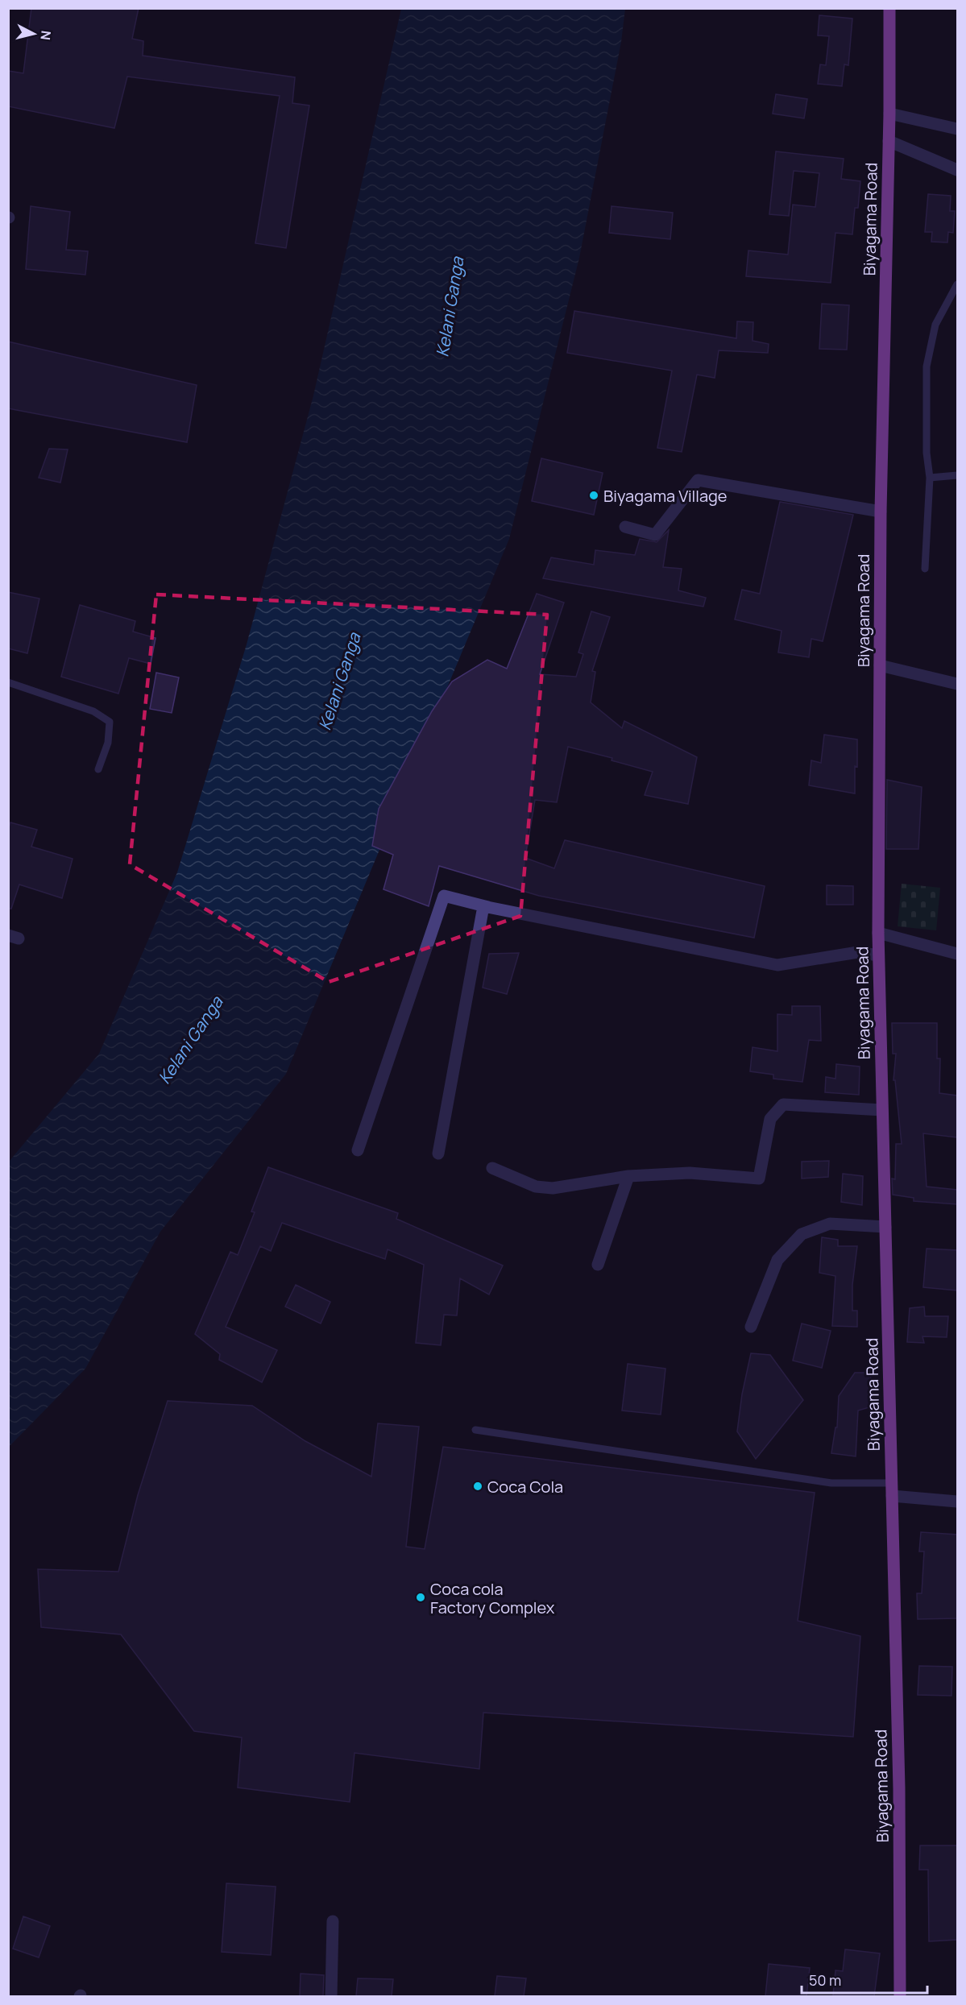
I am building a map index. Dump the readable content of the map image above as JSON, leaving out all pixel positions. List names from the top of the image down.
{
  "streets": {
    "main road": ["Biyagama Road"]
  },
  "water": ["Kelani Ganga"],
  "places": ["Biyagama Village", "Coca Cola", "Coca cola Factory Complex"],
  "scale_bar": "50 m",
  "north": "right"
}
